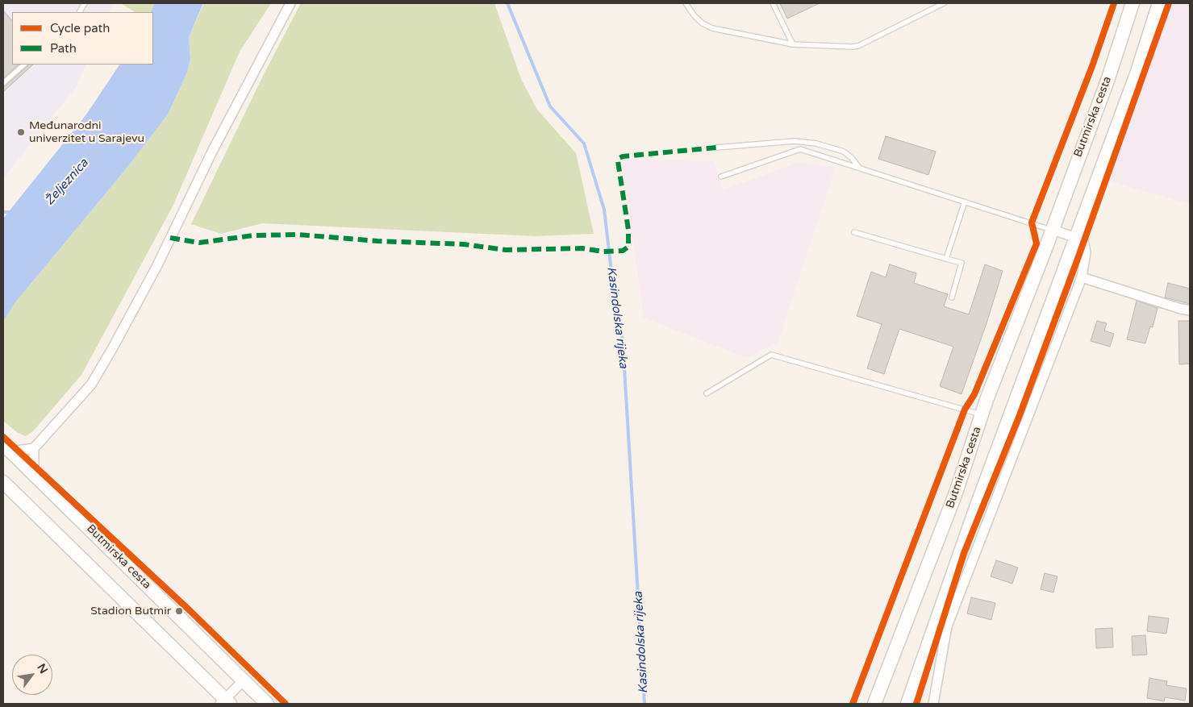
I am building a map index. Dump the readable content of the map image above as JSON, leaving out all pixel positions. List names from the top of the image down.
{
  "streets": {
    "main road": ["Butmirska cesta"]
  },
  "water": ["Željeznica", "Kasindolska rijeka"],
  "places": ["Međunarodni univerzitet u Sarajevu", "Stadion Butmir"],
  "legend": ["Cycle path", "Path"],
  "north": "top right"
}
